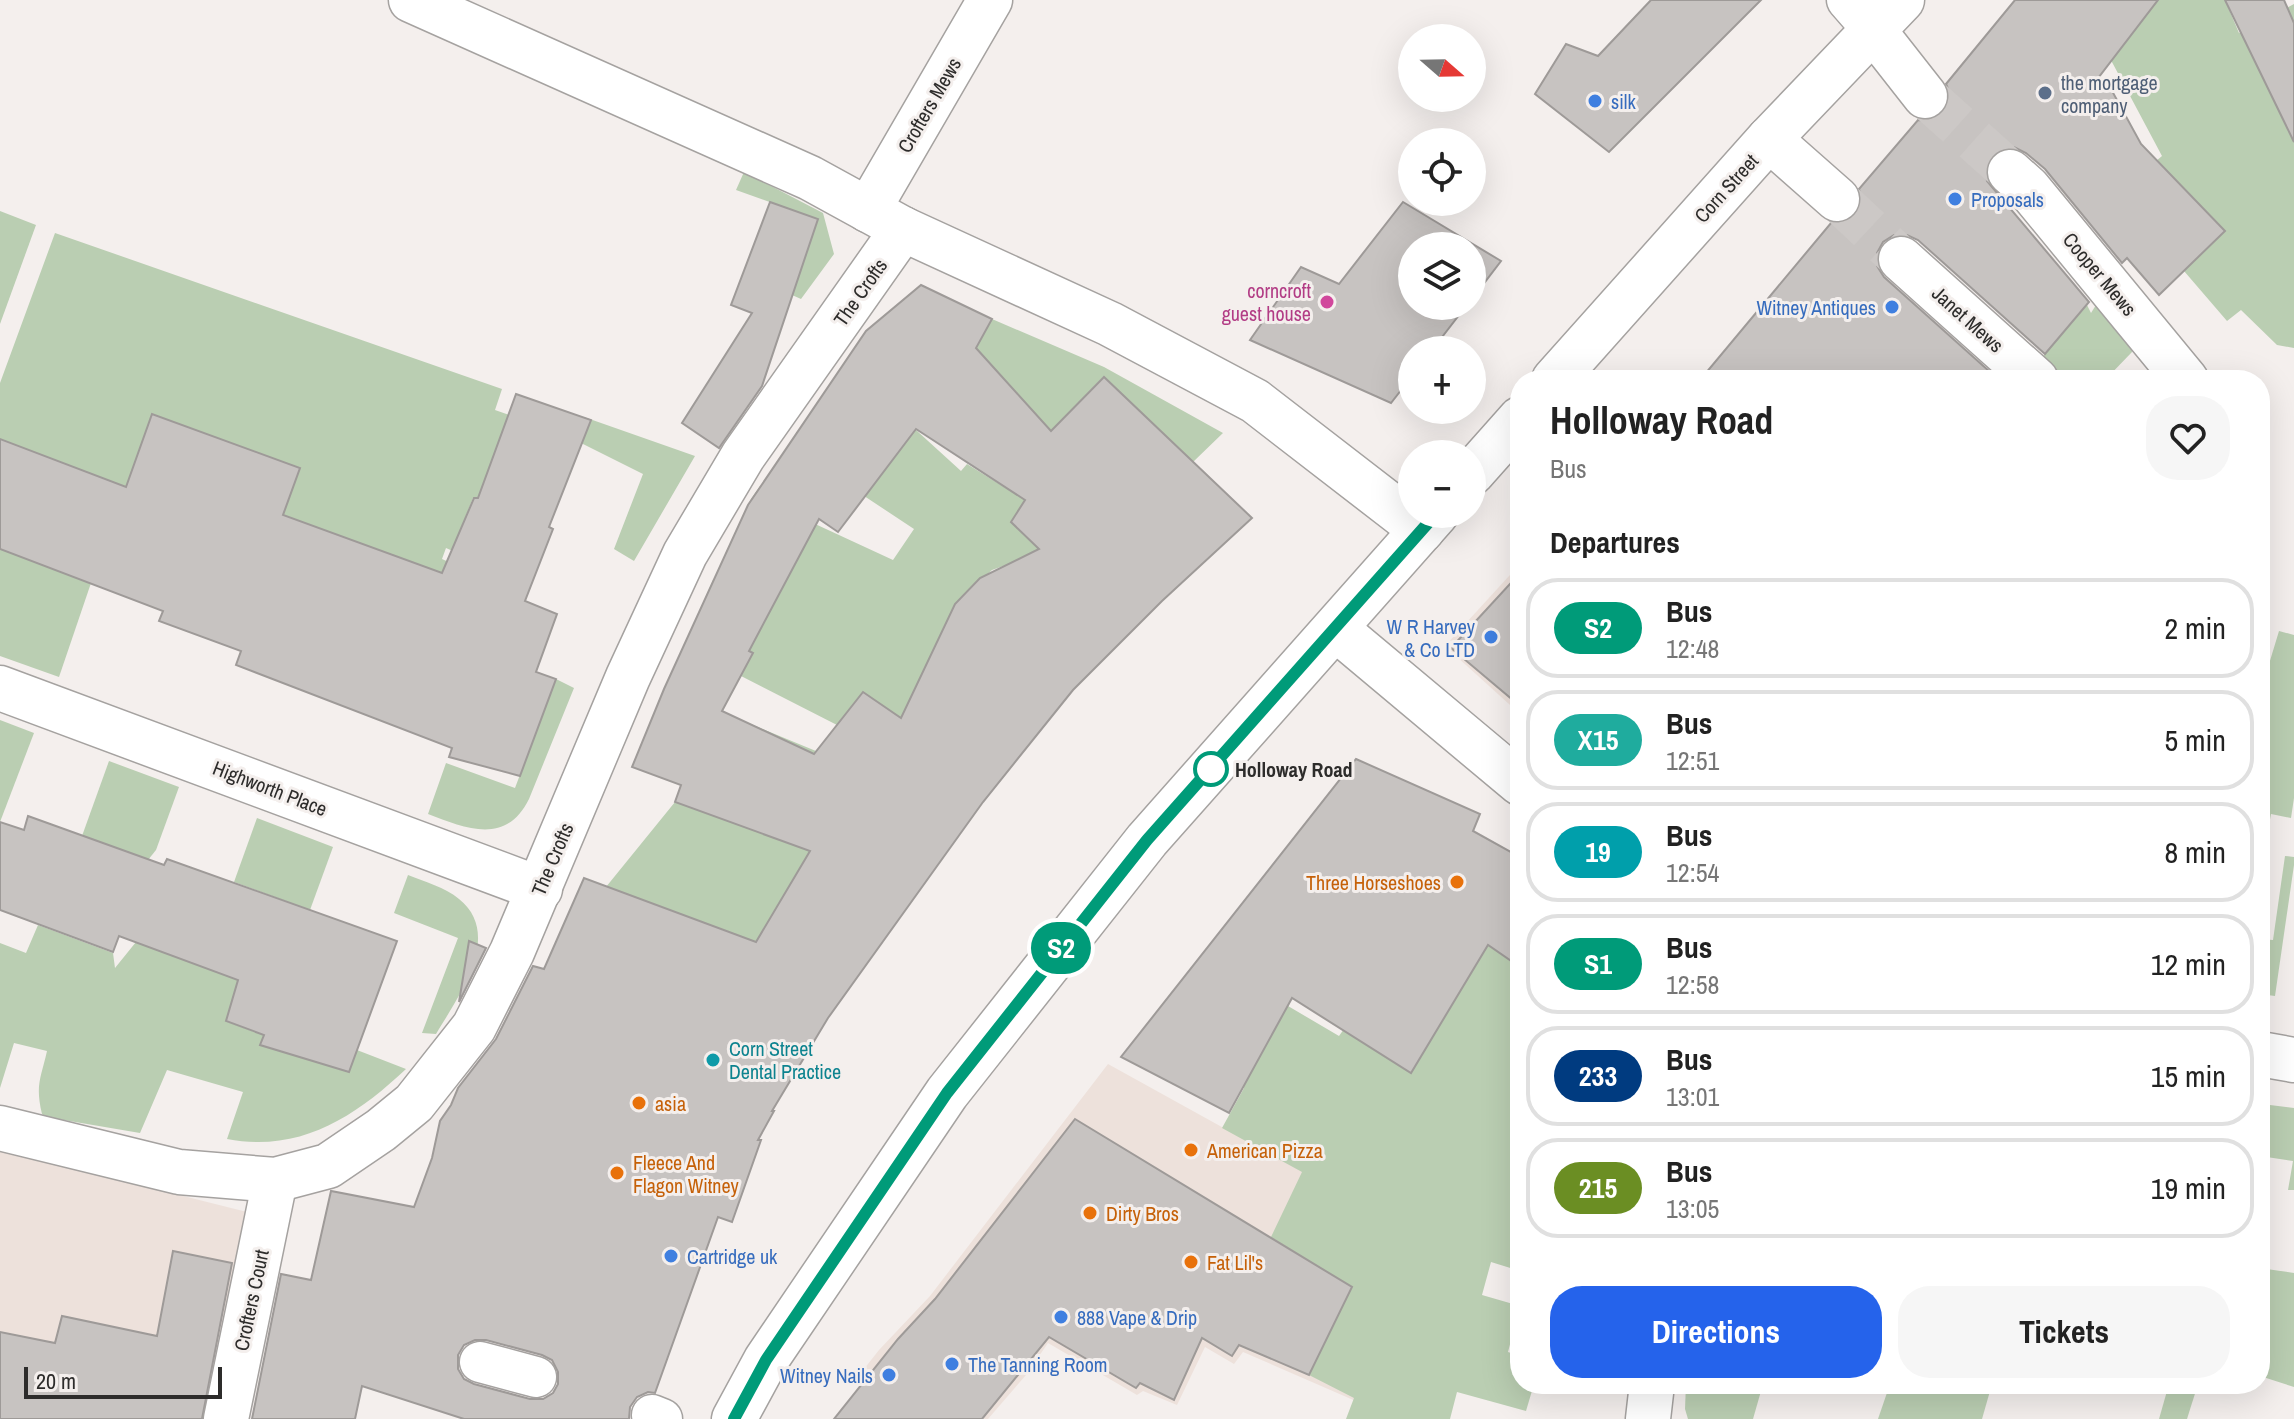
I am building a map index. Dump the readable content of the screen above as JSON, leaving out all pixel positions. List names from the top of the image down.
{
  "streets": {
    "street": [
      "Crofters Mews",
      "Corn Street",
      "Cooper Mews",
      "The Crofts",
      "Janet Mews",
      "Highworth Place",
      "Crofters Court"
    ]
  },
  "crossings": [
    ["Crofters Mews", "The Crofts"],
    ["The Crofts", "Highworth Place"],
    ["The Crofts", "Crofters Court"]
  ],
  "places": [
    "the mortgage company",
    "silk",
    "Proposals",
    "corncroft guest house",
    "Witney Antiques",
    "W R Harvey & Co LTD",
    "Holloway Road",
    "Three Horseshoes",
    "Corn Street Dental Practice",
    "asia",
    "American Pizza",
    "Fleece And Flagon Witney",
    "Dirty Bros",
    "Cartridge uk",
    "Fat Lil's",
    "888 Vape & Drip",
    "The Tanning Room",
    "Witney Nails"
  ],
  "lines": ["bus line S2"],
  "scale_bar": "20 m",
  "north": "right",
  "page": {
    "on_map": "S2",
    "map_buttons": ["+", "−"],
    "heading": [
      ["Holloway Road", "Bus"],
      "Departures"
    ],
    "list": [
      {
        "mark": "S2",
        "name": "Bus",
        "note": "12:48",
        "value": "2 min"
      },
      {
        "mark": "X15",
        "name": "Bus",
        "note": "12:51",
        "value": "5 min"
      },
      {
        "mark": "19",
        "name": "Bus",
        "note": "12:54",
        "value": "8 min"
      },
      {
        "mark": "S1",
        "name": "Bus",
        "note": "12:58",
        "value": "12 min"
      },
      {
        "mark": "233",
        "name": "Bus",
        "note": "13:01",
        "value": "15 min"
      },
      {
        "mark": "215",
        "name": "Bus",
        "note": "13:05",
        "value": "19 min"
      }
    ],
    "buttons": ["Directions", "Tickets"],
    "scale": "20 m"
  }
}
